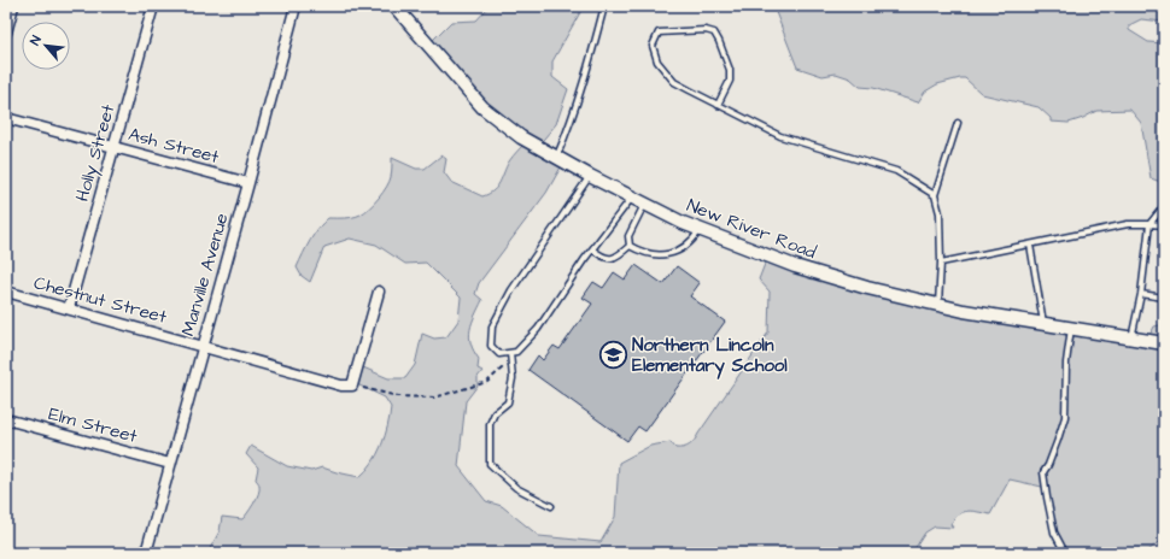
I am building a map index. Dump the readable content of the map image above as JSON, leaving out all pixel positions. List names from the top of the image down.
{
  "streets": {
    "street": [
      "Ash Street",
      "Holly Street",
      "New River Road",
      "Manville Avenue",
      "Chestnut Street",
      "Elm Street"
    ]
  },
  "crossings": [
    ["Ash Street", "Holly Street"],
    ["Ash Street", "Manville Avenue"],
    ["Holly Street", "Chestnut Street"],
    ["Manville Avenue", "Chestnut Street"],
    ["Manville Avenue", "Elm Street"]
  ],
  "places": {
    "school or university": ["Northern Lincoln Elementary School"]
  },
  "north": "top left"
}
